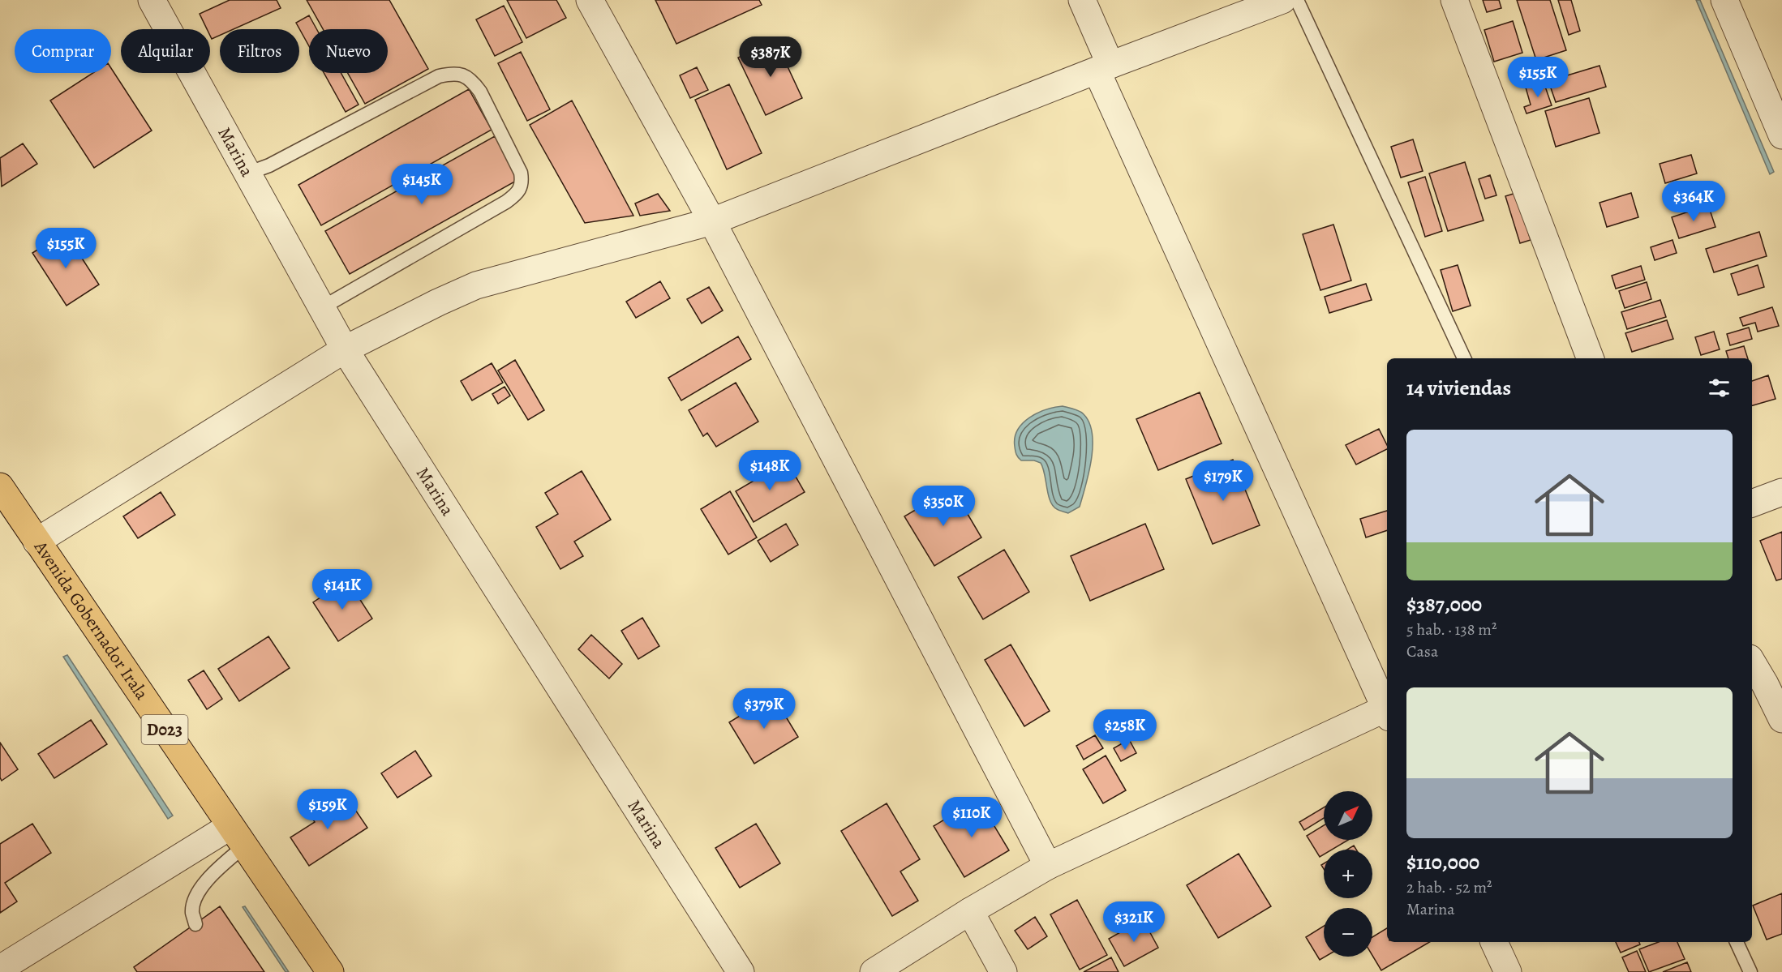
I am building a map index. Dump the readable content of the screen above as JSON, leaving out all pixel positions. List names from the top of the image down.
{
  "streets": {
    "main road": ["Avenida Gobernador Irala", "D023"],
    "street": ["Marina"]
  },
  "north": "top right",
  "page": {
    "chip": [
      "Comprar",
      "Alquilar",
      "Filtros",
      "Nuevo"
    ],
    "price": [
      "$387K",
      "$155K",
      "$145K",
      "$364K",
      "$155K",
      "$148K",
      "$179K",
      "$350K",
      "$141K",
      "$379K",
      "$258K",
      "$159K",
      "$110K",
      "$321K"
    ],
    "heading": "14 viviendas",
    "list": [
      {
        "name": "$387,000",
        "note": "5 hab. · 138 m² · Casa"
      },
      {
        "name": "$110,000",
        "note": "2 hab. · 52 m² · Marina"
      }
    ],
    "map_buttons": ["+", "−"]
  }
}
